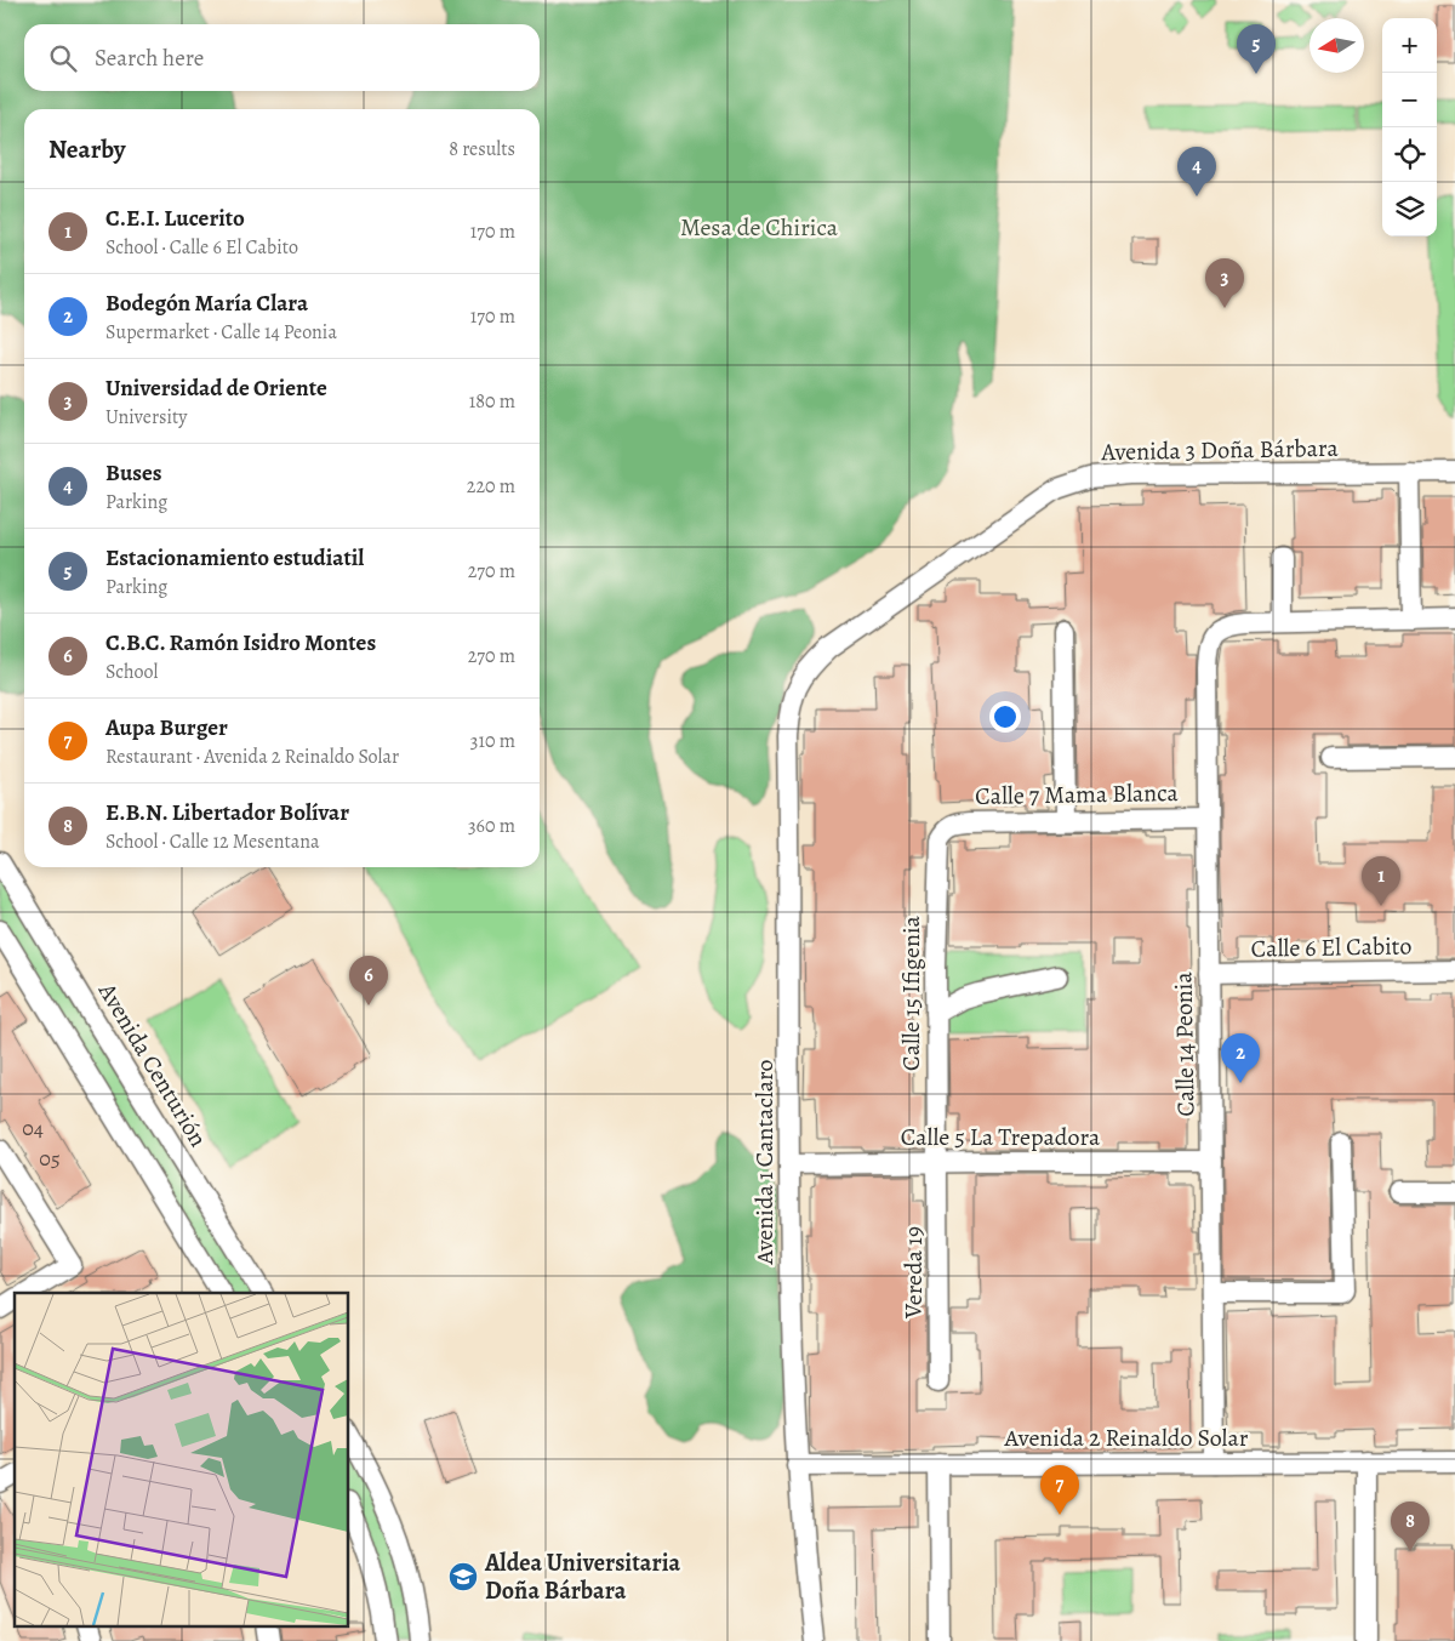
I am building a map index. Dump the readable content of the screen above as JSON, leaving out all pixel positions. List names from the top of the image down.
{
  "streets": {
    "street": [
      "Avenida 3 Doña Bárbara",
      "Calle 7 Mama Blanca",
      "Calle 6 El Cabito",
      "Calle 15 Ifigenia",
      "Calle 14 Peonia",
      "Avenida Centurión",
      "Calle 5 La Trepadora",
      "Avenida 1 Cantaclaro",
      "Vereda 19",
      "Avenida 2 Reinaldo Solar"
    ]
  },
  "crossings": [
    ["Avenida 3 Doña Bárbara", "Avenida 1 Cantaclaro"],
    ["Calle 7 Mama Blanca", "Calle 15 Ifigenia"],
    ["Calle 7 Mama Blanca", "Calle 14 Peonia"],
    ["Calle 6 El Cabito", "Calle 14 Peonia"],
    ["Calle 15 Ifigenia", "Calle 5 La Trepadora"],
    ["Calle 15 Ifigenia", "Vereda 19"],
    ["Calle 14 Peonia", "Calle 5 La Trepadora"],
    ["Calle 14 Peonia", "Avenida 2 Reinaldo Solar"],
    ["Calle 5 La Trepadora", "Avenida 1 Cantaclaro"],
    ["Calle 5 La Trepadora", "Vereda 19"],
    ["Avenida 1 Cantaclaro", "Avenida 2 Reinaldo Solar"]
  ],
  "parks": ["Mesa de Chirica"],
  "places": {
    "school or university": ["Aldea Universitaria Doña Bárbara"]
  },
  "house_numbers": ["04", "05"],
  "north": "left",
  "page": {
    "map_buttons": ["+", "−"],
    "pins": [
      "5",
      "4",
      "3",
      "1",
      "6",
      "2",
      "7",
      "8"
    ],
    "search": "Search here",
    "heading": ["Nearby", "8 results"],
    "list": [
      {
        "mark": "1",
        "name": "C.E.I. Lucerito",
        "note": "School · Calle 6 El Cabito",
        "value": "170 m"
      },
      {
        "mark": "2",
        "name": "Bodegón María Clara",
        "note": "Supermarket · Calle 14 Peonia",
        "value": "170 m"
      },
      {
        "mark": "3",
        "name": "Universidad de Oriente",
        "note": "University",
        "value": "180 m"
      },
      {
        "mark": "4",
        "name": "Buses",
        "note": "Parking",
        "value": "220 m"
      },
      {
        "mark": "5",
        "name": "Estacionamiento estudiatil",
        "note": "Parking",
        "value": "270 m"
      },
      {
        "mark": "6",
        "name": "C.B.C. Ramón Isidro Montes",
        "note": "School",
        "value": "270 m"
      },
      {
        "mark": "7",
        "name": "Aupa Burger",
        "note": "Restaurant · Avenida 2 Reinaldo Solar",
        "value": "310 m"
      },
      {
        "mark": "8",
        "name": "E.B.N. Libertador Bolívar",
        "note": "School · Calle 12 Mesentana",
        "value": "360 m"
      }
    ]
  }
}
